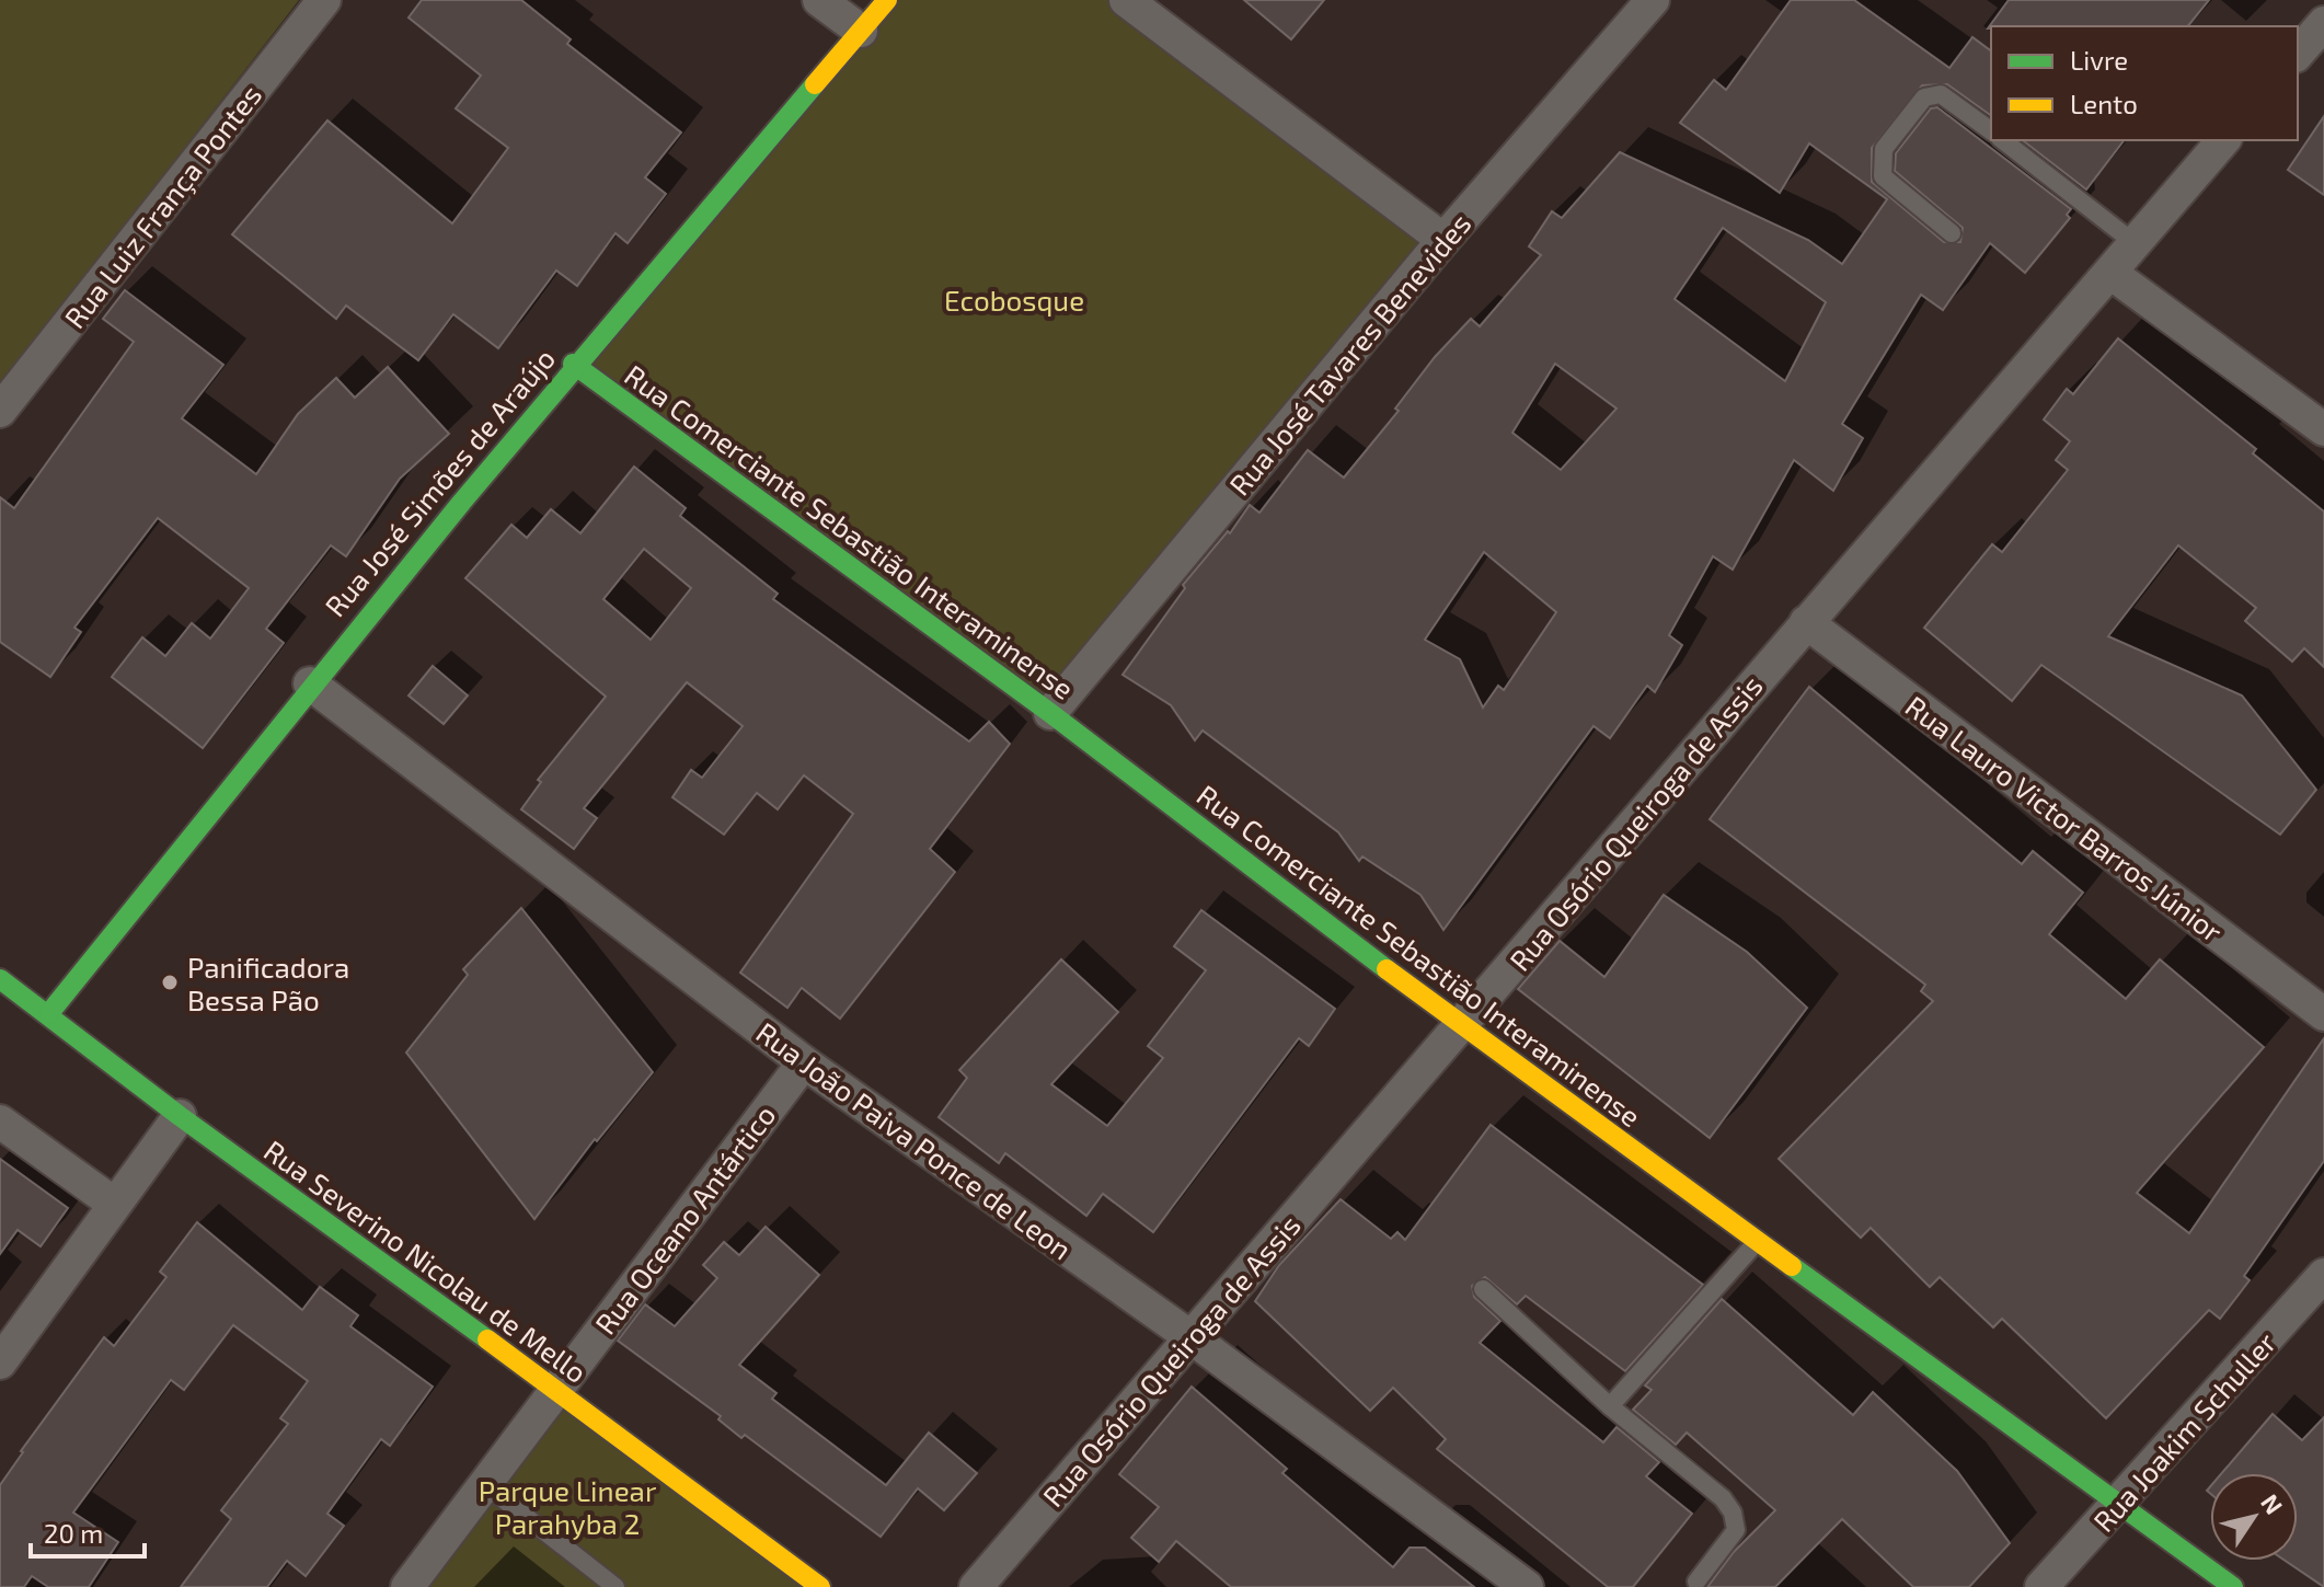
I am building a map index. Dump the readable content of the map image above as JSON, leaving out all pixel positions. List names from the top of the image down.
{
  "streets": {
    "street": [
      "Rua Luiz França Pontes",
      "Rua José Tavares Benevides",
      "Rua José Simões de Araújo",
      "Rua Comerciante Sebastião Interaminense",
      "Rua Lauro Victor Barros Júnior",
      "Rua Osório Queiroga de Assis",
      "Rua João Paiva Ponce de Leon",
      "Rua Oceano Antártico",
      "Rua Severino Nicolau de Mello",
      "Rua Joakim Schuller"
    ]
  },
  "crossings": [
    ["Rua José Tavares Benevides", "Rua Comerciante Sebastião Interaminense"],
    ["Rua José Simões de Araújo", "Rua Comerciante Sebastião Interaminense"],
    ["Rua José Simões de Araújo", "Rua João Paiva Ponce de Leon"],
    ["Rua José Simões de Araújo", "Rua Severino Nicolau de Mello"],
    ["Rua Comerciante Sebastião Interaminense", "Rua Osório Queiroga de Assis"],
    ["Rua Comerciante Sebastião Interaminense", "Rua Joakim Schuller"],
    ["Rua Lauro Victor Barros Júnior", "Rua Osório Queiroga de Assis"],
    ["Rua Osório Queiroga de Assis", "Rua João Paiva Ponce de Leon"],
    ["Rua João Paiva Ponce de Leon", "Rua Oceano Antártico"],
    ["Rua Oceano Antártico", "Rua Severino Nicolau de Mello"]
  ],
  "parks": ["Ecobosque", "Parque Linear Parahyba 2"],
  "places": ["Panificadora Bessa Pão"],
  "legend": ["Livre", "Lento"],
  "scale_bar": "20 m",
  "north": "top right"
}
